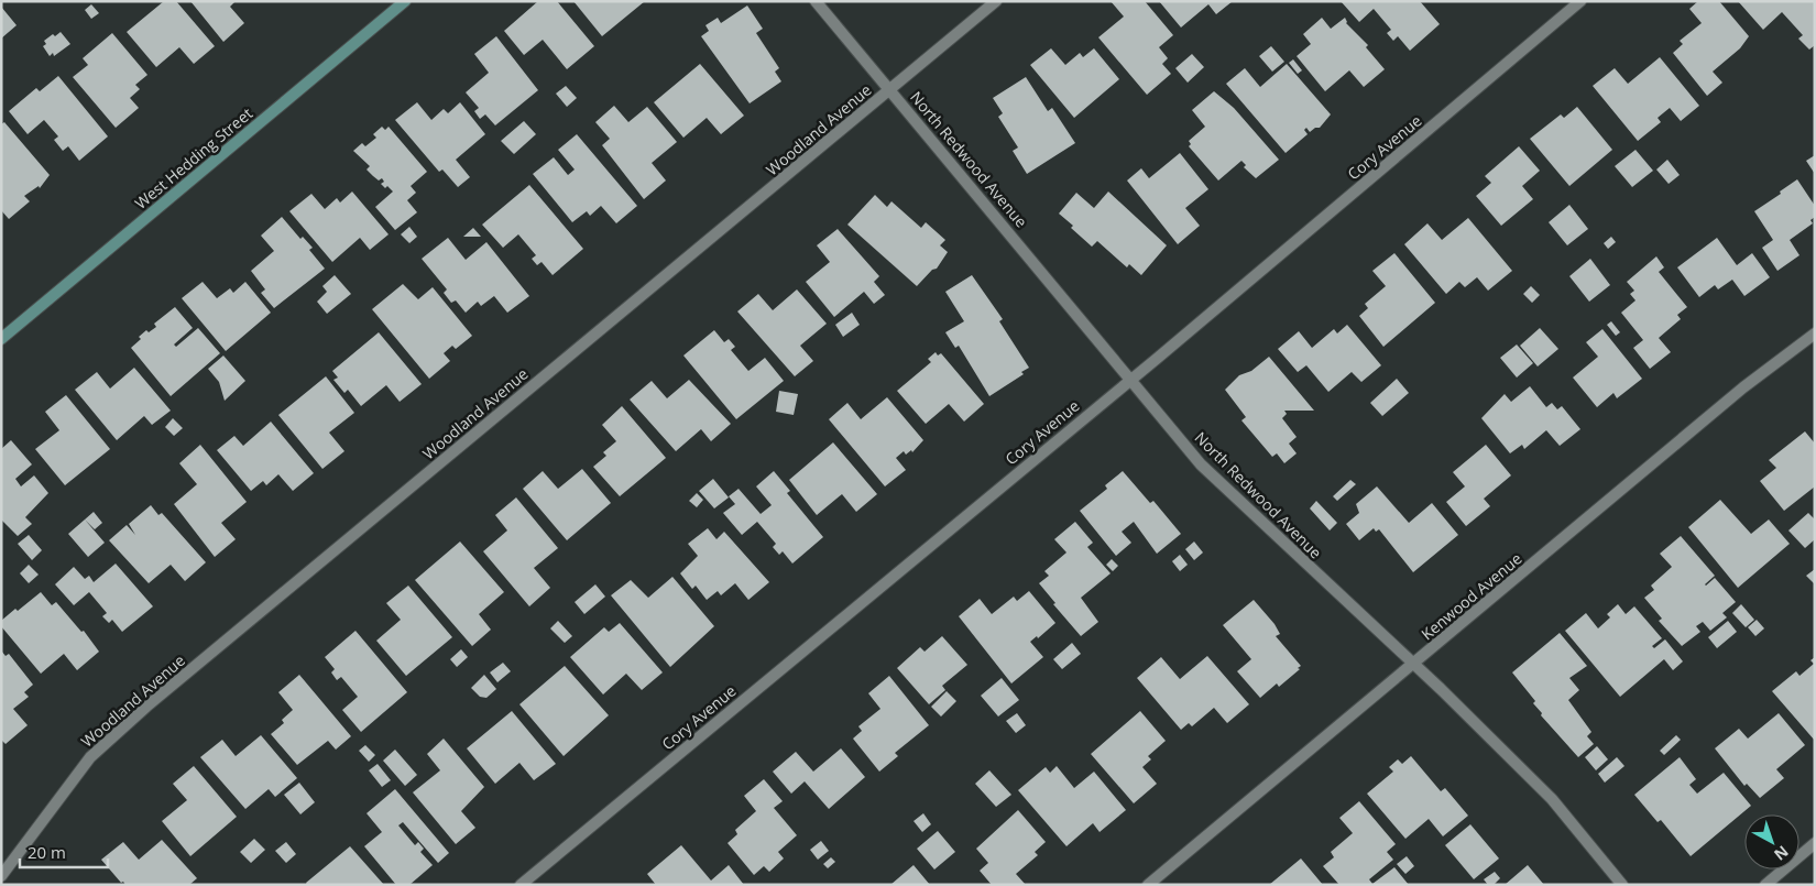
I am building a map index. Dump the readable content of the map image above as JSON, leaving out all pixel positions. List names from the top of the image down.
{
  "streets": {
    "main road": ["West Hedding Street"],
    "street": [
      "Woodland Avenue",
      "Cory Avenue",
      "North Redwood Avenue",
      "Kenwood Avenue"
    ]
  },
  "crossings": [
    ["Woodland Avenue", "North Redwood Avenue"],
    ["Cory Avenue", "North Redwood Avenue"],
    ["North Redwood Avenue", "Kenwood Avenue"]
  ],
  "scale_bar": "20 m",
  "north": "bottom right"
}
